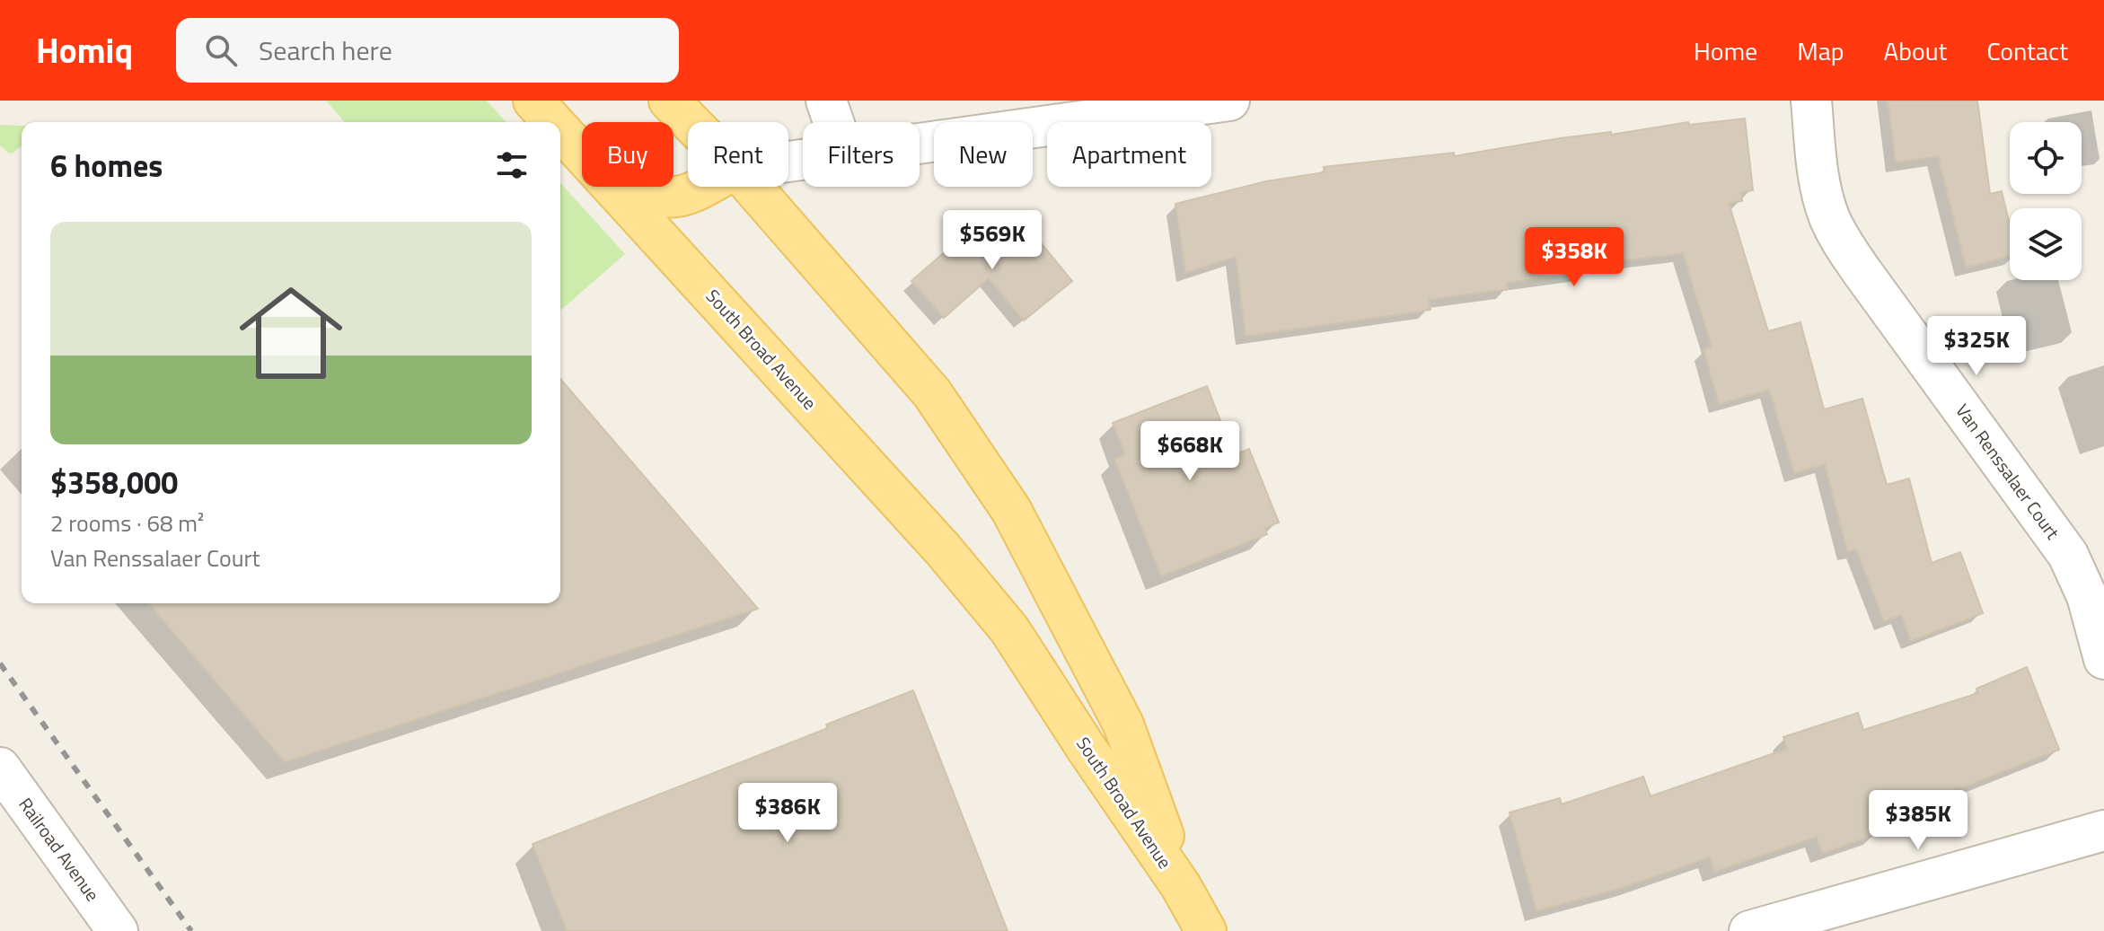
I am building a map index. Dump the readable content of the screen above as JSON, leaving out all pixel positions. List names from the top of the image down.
{
  "streets": {
    "main road": ["South Broad Avenue"],
    "street": ["Van Renssalaer Court", "Railroad Avenue"]
  },
  "page": {
    "header": "Homiq",
    "search": "Search here",
    "nav": [
      "Home",
      "Map",
      "About",
      "Contact"
    ],
    "chip": [
      "Buy",
      "Rent",
      "Filters",
      "New",
      "Apartment"
    ],
    "heading": "6 homes",
    "list": [
      {
        "name": "$358,000",
        "note": "2 rooms · 68 m² · Van Renssalaer Court"
      }
    ],
    "price": [
      "$569K",
      "$358K",
      "$325K",
      "$668K",
      "$386K",
      "$385K"
    ]
  }
}
